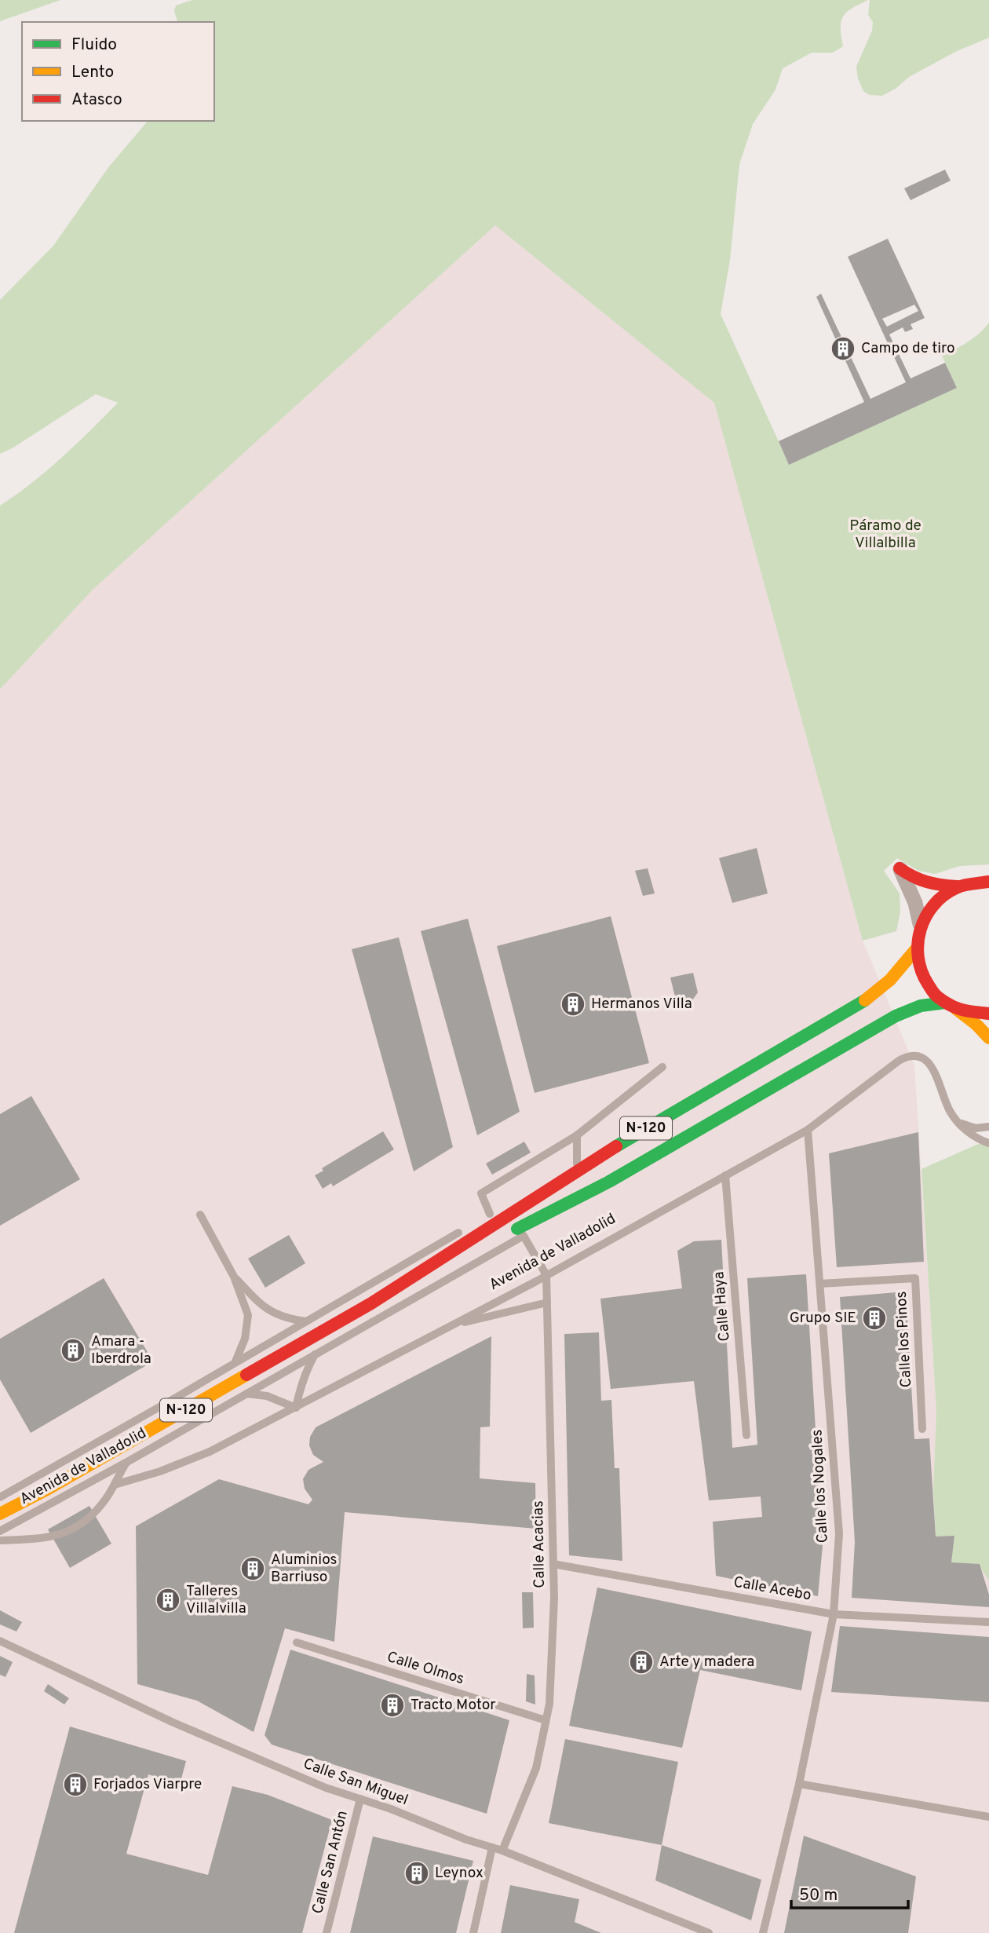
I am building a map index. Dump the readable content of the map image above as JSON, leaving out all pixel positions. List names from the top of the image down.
{
  "streets": {
    "main road": ["N-120", "Avenida de Valladolid"],
    "lane": [
      "Calle Haya",
      "Calle los Pinos",
      "Calle los Nogales",
      "Calle Acacias",
      "Calle Acebo",
      "Calle Olmos",
      "Calle San Miguel",
      "Calle San Antón"
    ]
  },
  "crossings": [
    ["N-120", "Avenida de Valladolid"],
    ["Avenida de Valladolid", "Calle Haya"],
    ["Avenida de Valladolid", "Calle los Nogales"],
    ["Avenida de Valladolid", "Calle Acacias"],
    ["Calle los Pinos", "Calle los Nogales"],
    ["Calle los Nogales", "Calle Acebo"],
    ["Calle Acacias", "Calle Acebo"],
    ["Calle Acacias", "Calle Olmos"],
    ["Calle Acacias", "Calle San Miguel"],
    ["Calle San Miguel", "Calle San Antón"]
  ],
  "parks": ["Páramo de Villalbilla"],
  "places": {
    "building": [
      "Campo de tiro",
      "Hermanos Villa",
      "Grupo SIE",
      "Amara - Iberdrola",
      "Aluminios Barriuso",
      "Talleres Villalvilla",
      "Arte y madera",
      "Tracto Motor",
      "Forjados Viarpre",
      "Leynox"
    ]
  },
  "legend": ["Fluido", "Lento", "Atasco"],
  "scale_bar": "50 m"
}
